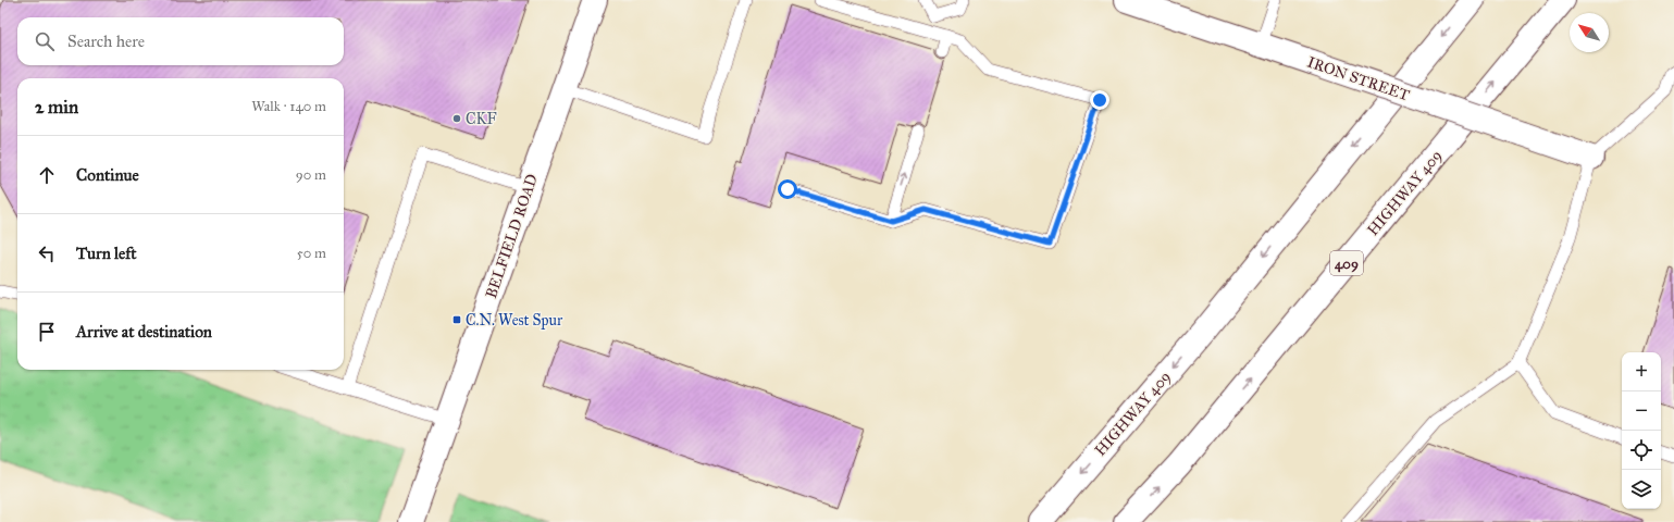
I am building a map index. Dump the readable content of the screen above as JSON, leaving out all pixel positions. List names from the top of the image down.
{
  "streets": {
    "main road": [
      "IRON STREET",
      "HIGHWAY 409",
      "BELFIELD ROAD",
      "409"
    ]
  },
  "places": {
    "other": ["CKF"],
    "transit": ["C.N. West Spur"]
  },
  "north": "top left",
  "page": {
    "search": "Search here",
    "heading": ["2 min", "Walk · 140 m"],
    "list": [
      ["Continue", "90 m"],
      ["Turn left", "50 m"],
      "Arrive at destination"
    ],
    "map_buttons": ["+", "−"]
  }
}
